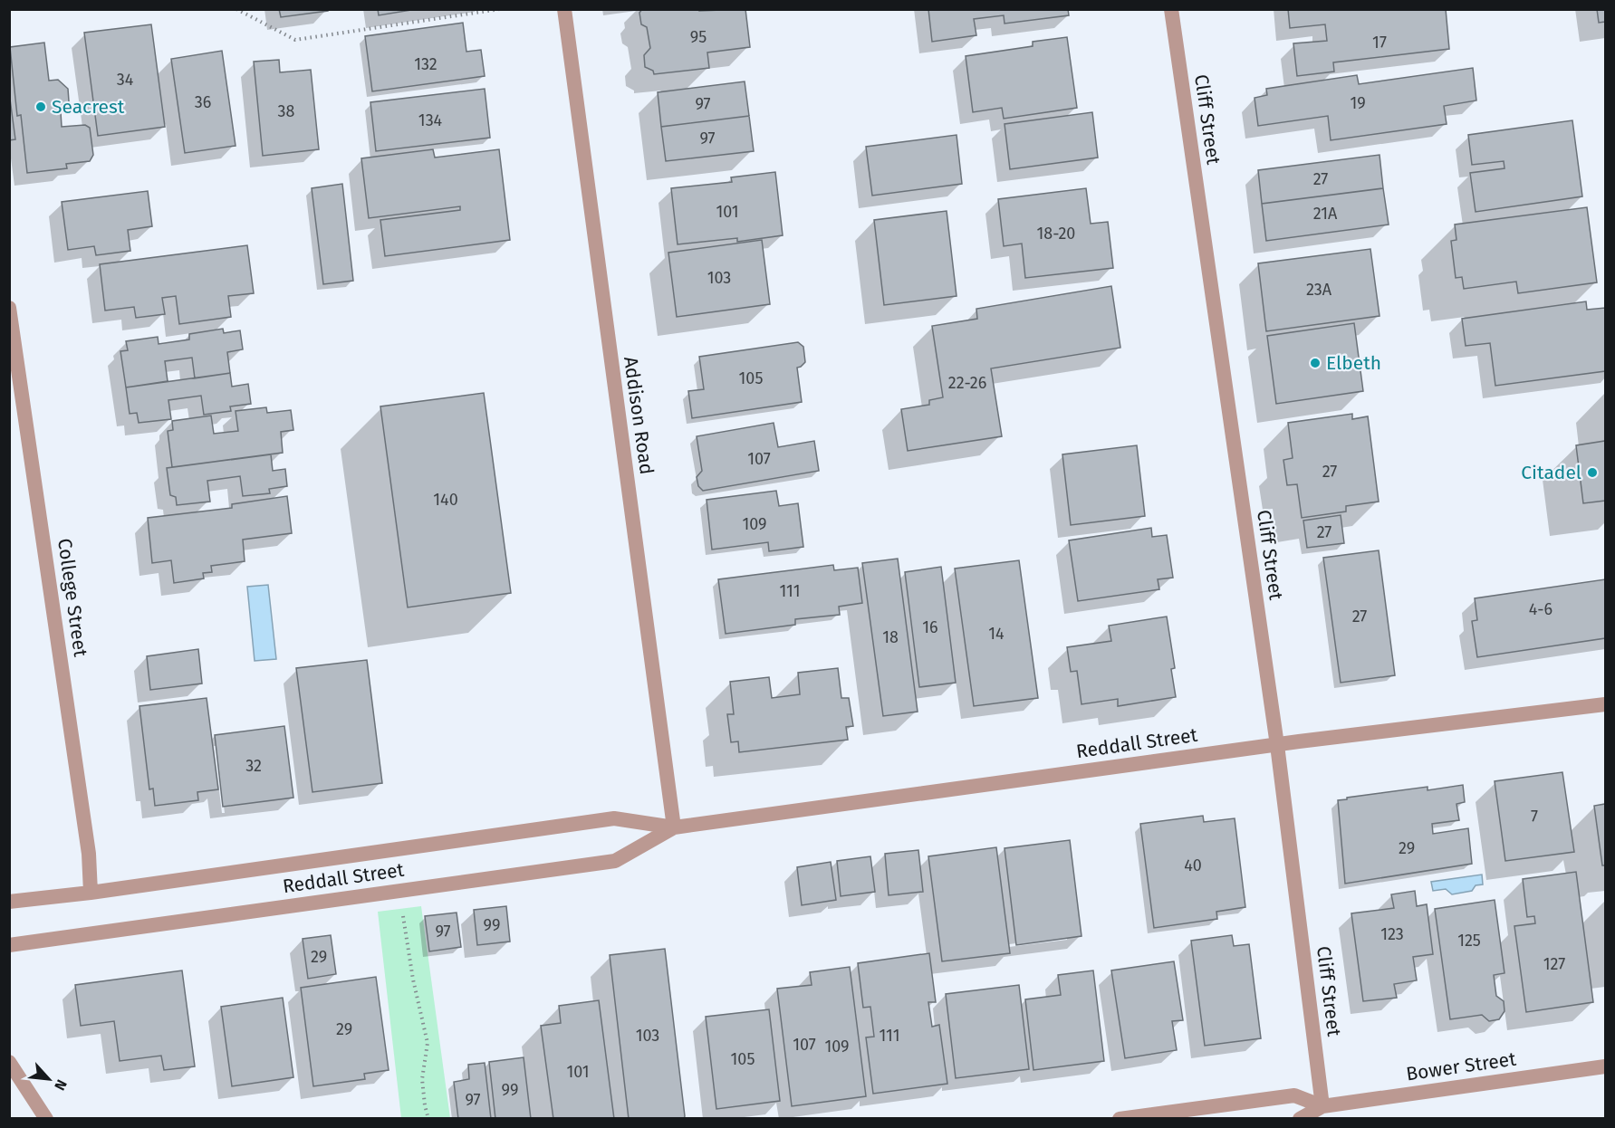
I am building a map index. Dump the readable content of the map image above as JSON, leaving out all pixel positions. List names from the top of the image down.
{
  "streets": {
    "street": [
      "Cliff Street",
      "Addison Road",
      "College Street",
      "Reddall Street",
      "Bower Street"
    ]
  },
  "crossings": [
    ["Cliff Street", "Reddall Street"],
    ["Cliff Street", "Bower Street"],
    ["Addison Road", "Reddall Street"],
    ["College Street", "Reddall Street"]
  ],
  "places": ["Seacrest", "Elbeth", "Citadel"],
  "house_numbers": [
    "95",
    "17",
    "132",
    "34",
    "36",
    "19",
    "97",
    "38",
    "134",
    "97",
    "27",
    "101",
    "21A",
    "18-20",
    "103",
    "23A",
    "105",
    "22-26",
    "107",
    "27",
    "140",
    "109",
    "27",
    "111",
    "4-6",
    "27",
    "16",
    "14",
    "18",
    "32",
    "7",
    "29",
    "40",
    "99",
    "97",
    "123",
    "125",
    "29",
    "127",
    "29",
    "103",
    "111",
    "107",
    "109",
    "105",
    "101",
    "99",
    "97"
  ],
  "north": "bottom right"
}
